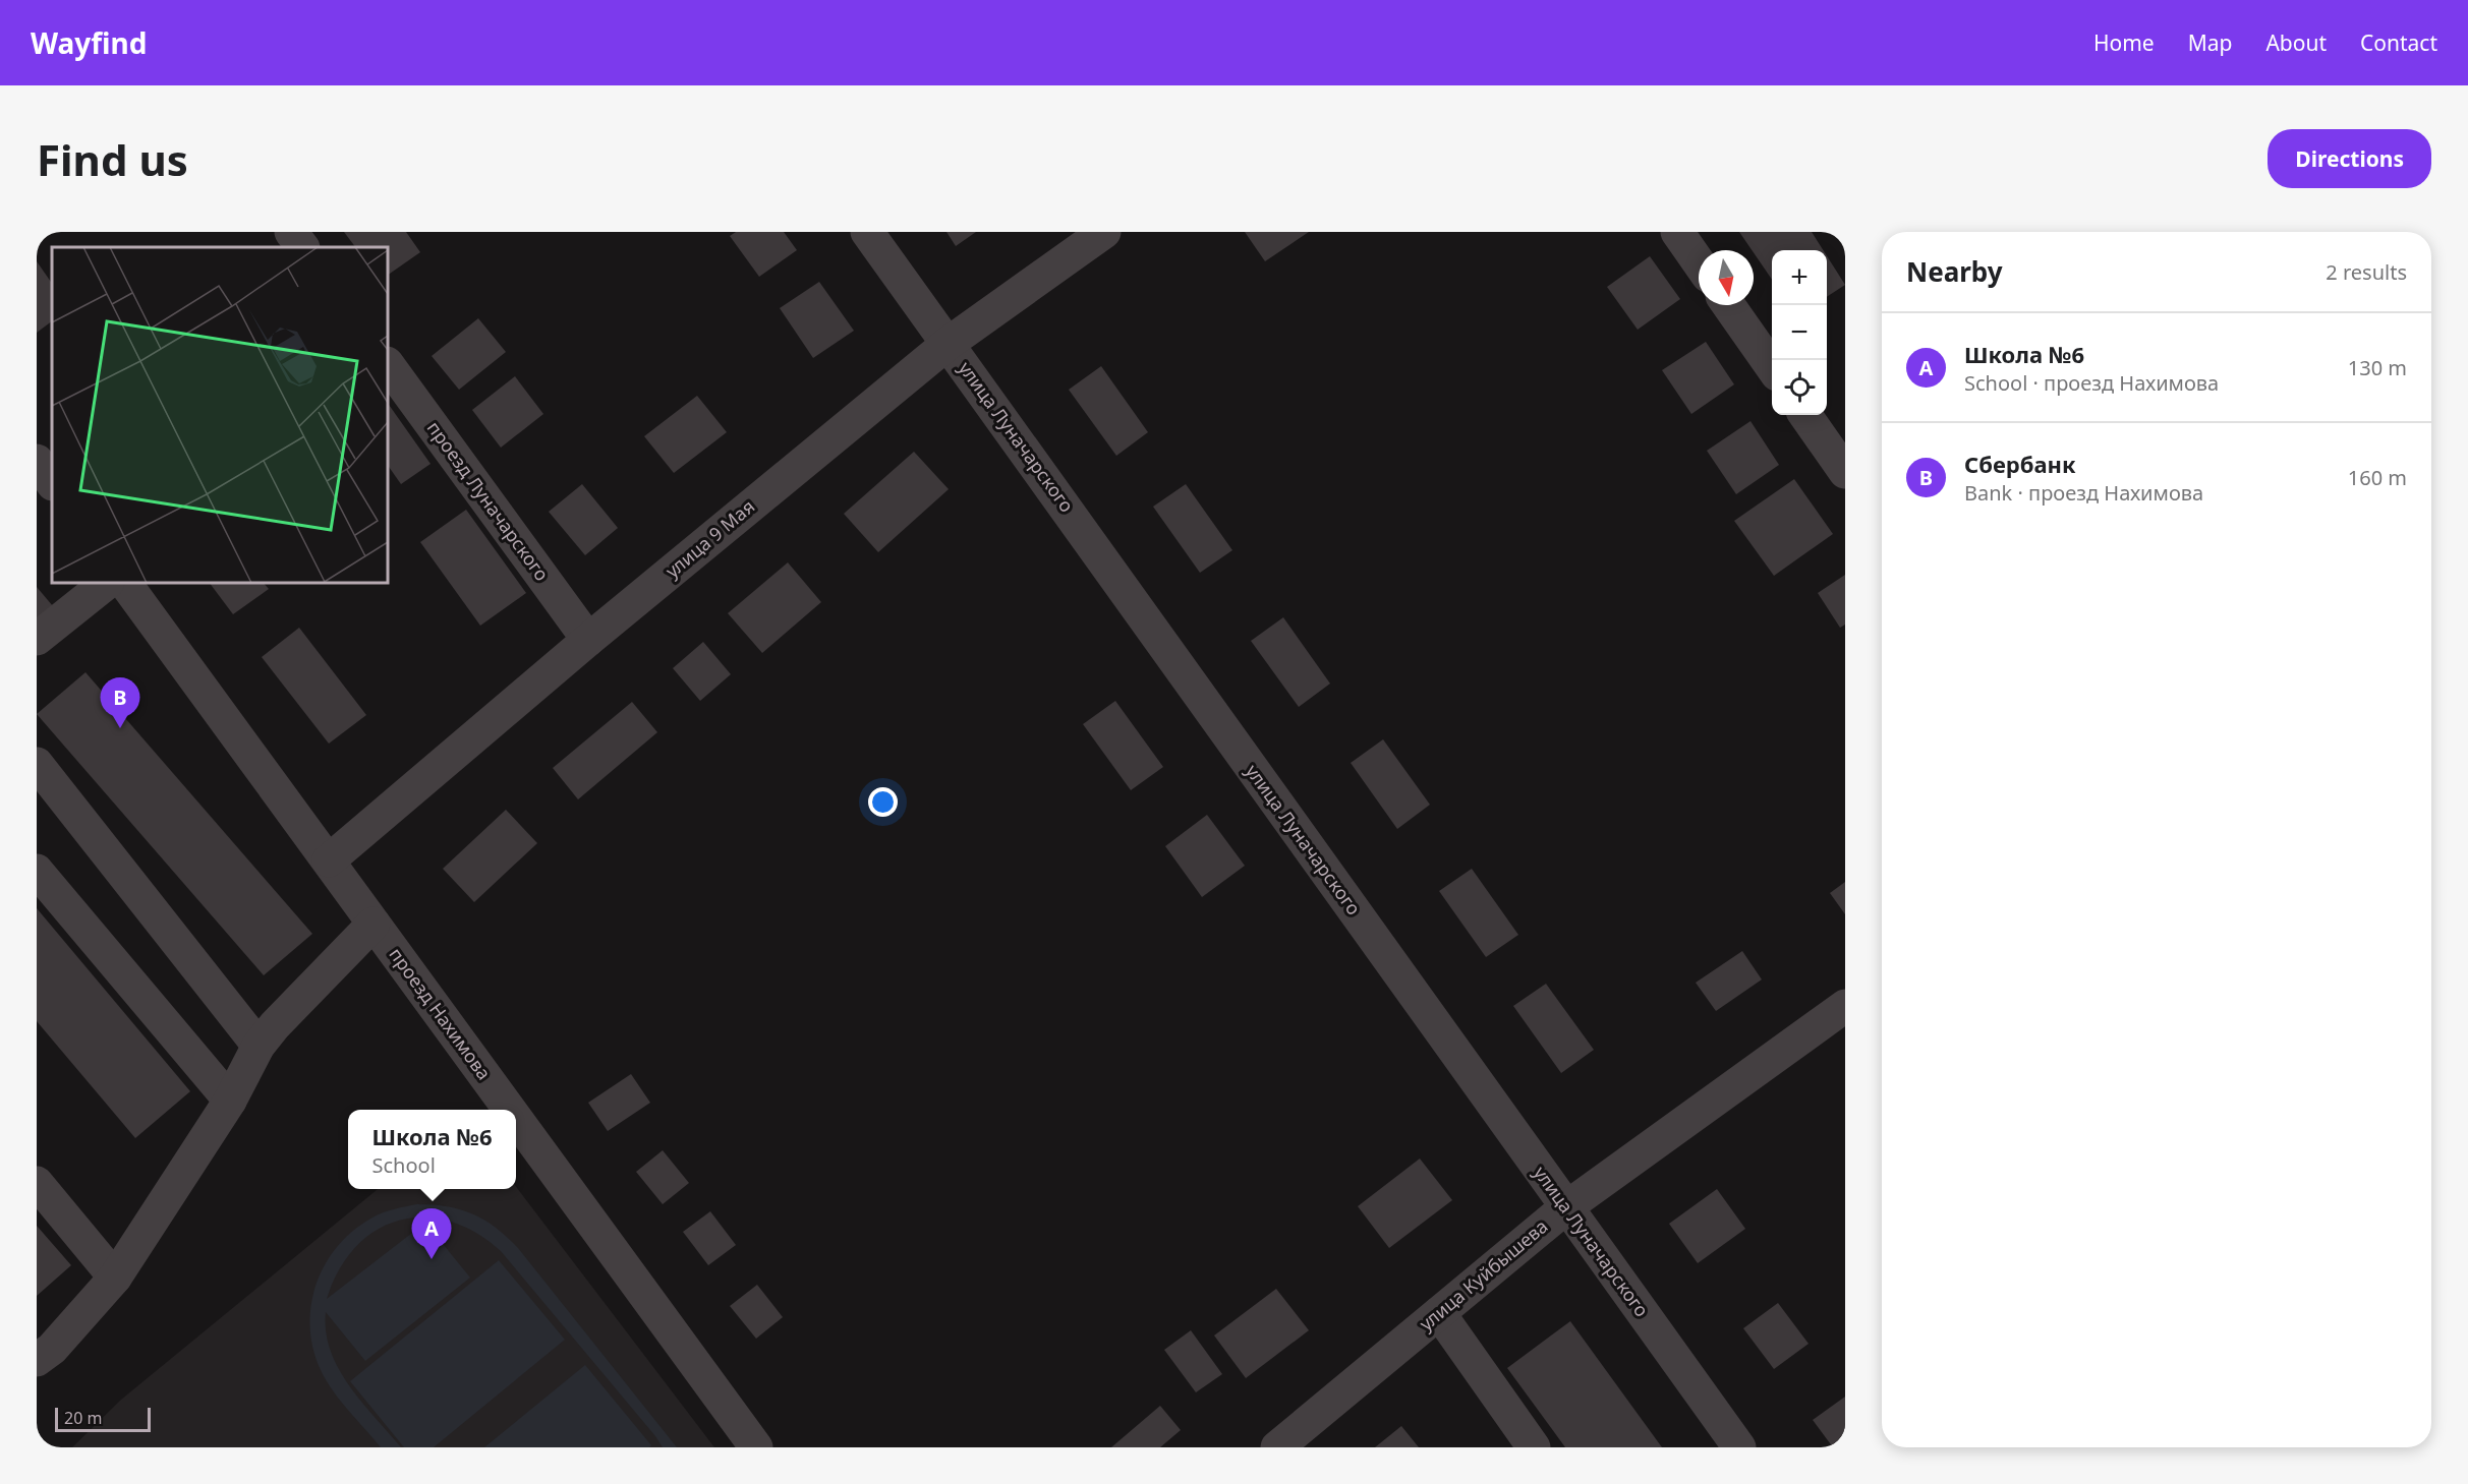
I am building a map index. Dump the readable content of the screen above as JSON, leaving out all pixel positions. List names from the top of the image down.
{
  "streets": {
    "street": [
      "улица Луначарского",
      "проезд Луначарского",
      "улица 9 Мая",
      "проезд Нахимова",
      "улица Куйбышева"
    ]
  },
  "crossings": [
    ["улица Луначарского", "улица 9 Мая"],
    ["улица Луначарского", "улица Куйбышева"],
    ["проезд Луначарского", "улица 9 Мая"],
    ["улица 9 Мая", "проезд Нахимова"]
  ],
  "scale_bar": "20 m",
  "north": "bottom",
  "page": {
    "header": "Wayfind",
    "nav": [
      "Home",
      "Map",
      "About",
      "Contact"
    ],
    "buttons": "Directions",
    "title": "Find us",
    "heading": ["Nearby", "2 results"],
    "map_buttons": ["+", "−"],
    "list": [
      {
        "mark": "A",
        "name": "Школа №6",
        "note": "School · проезд Нахимова",
        "value": "130 m"
      },
      {
        "mark": "B",
        "name": "Сбербанк",
        "note": "Bank · проезд Нахимова",
        "value": "160 m"
      }
    ],
    "pins": ["B", "A"],
    "popup": ["Школа №6", "School"],
    "scale": "20 m"
  }
}
